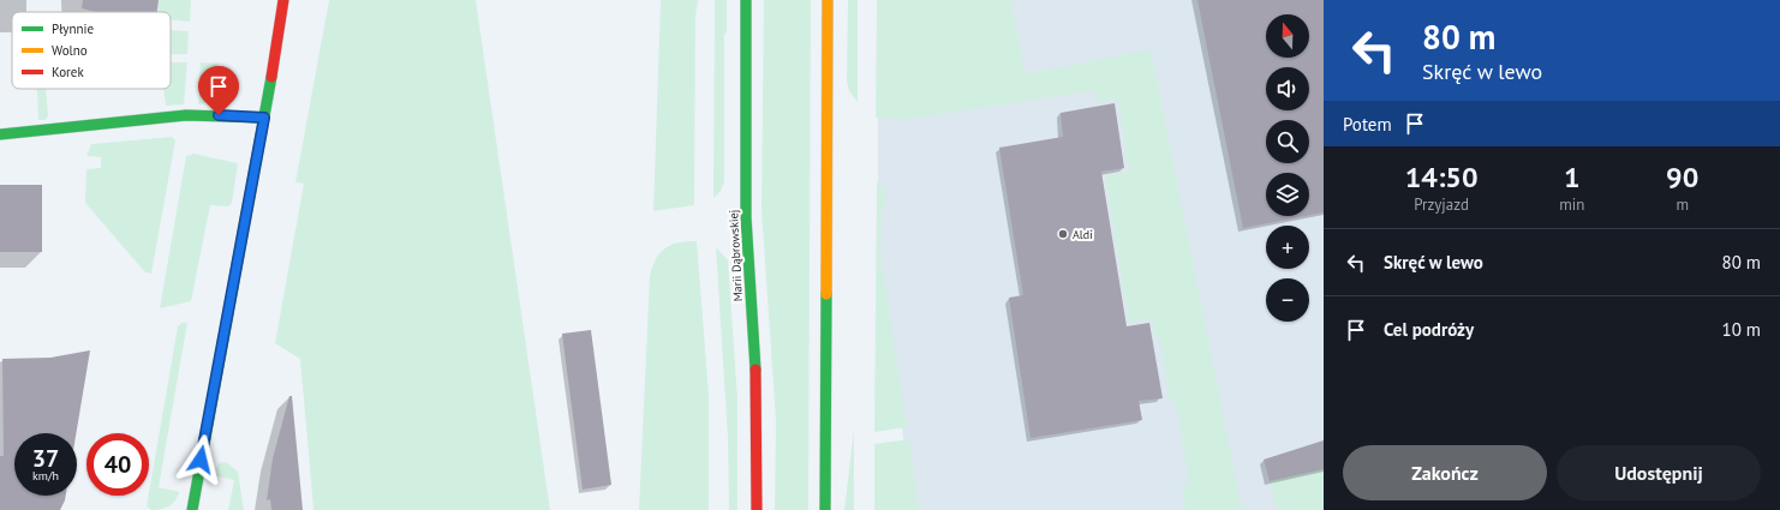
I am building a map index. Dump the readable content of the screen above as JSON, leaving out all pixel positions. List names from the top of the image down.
{
  "streets": {
    "street": ["Marii Dąbrowskiej"]
  },
  "places": ["Aldi"],
  "legend": ["Płynnie", "Wolno", "Korek"],
  "north": "top",
  "page": {
    "turn": ["80 m", "Skręć w lewo"],
    "map_buttons": ["+", "−"],
    "then": "Potem",
    "eta": [
      "14:50",
      "Przyjazd",
      "1",
      "min",
      "90",
      "m"
    ],
    "list": [
      {
        "name": "Skręć w lewo",
        "value": "80 m"
      },
      {
        "name": "Cel podróży",
        "value": "10 m"
      }
    ],
    "speed": "37 km/h",
    "limit": "40",
    "buttons": ["Zakończ", "Udostępnij"]
  }
}
